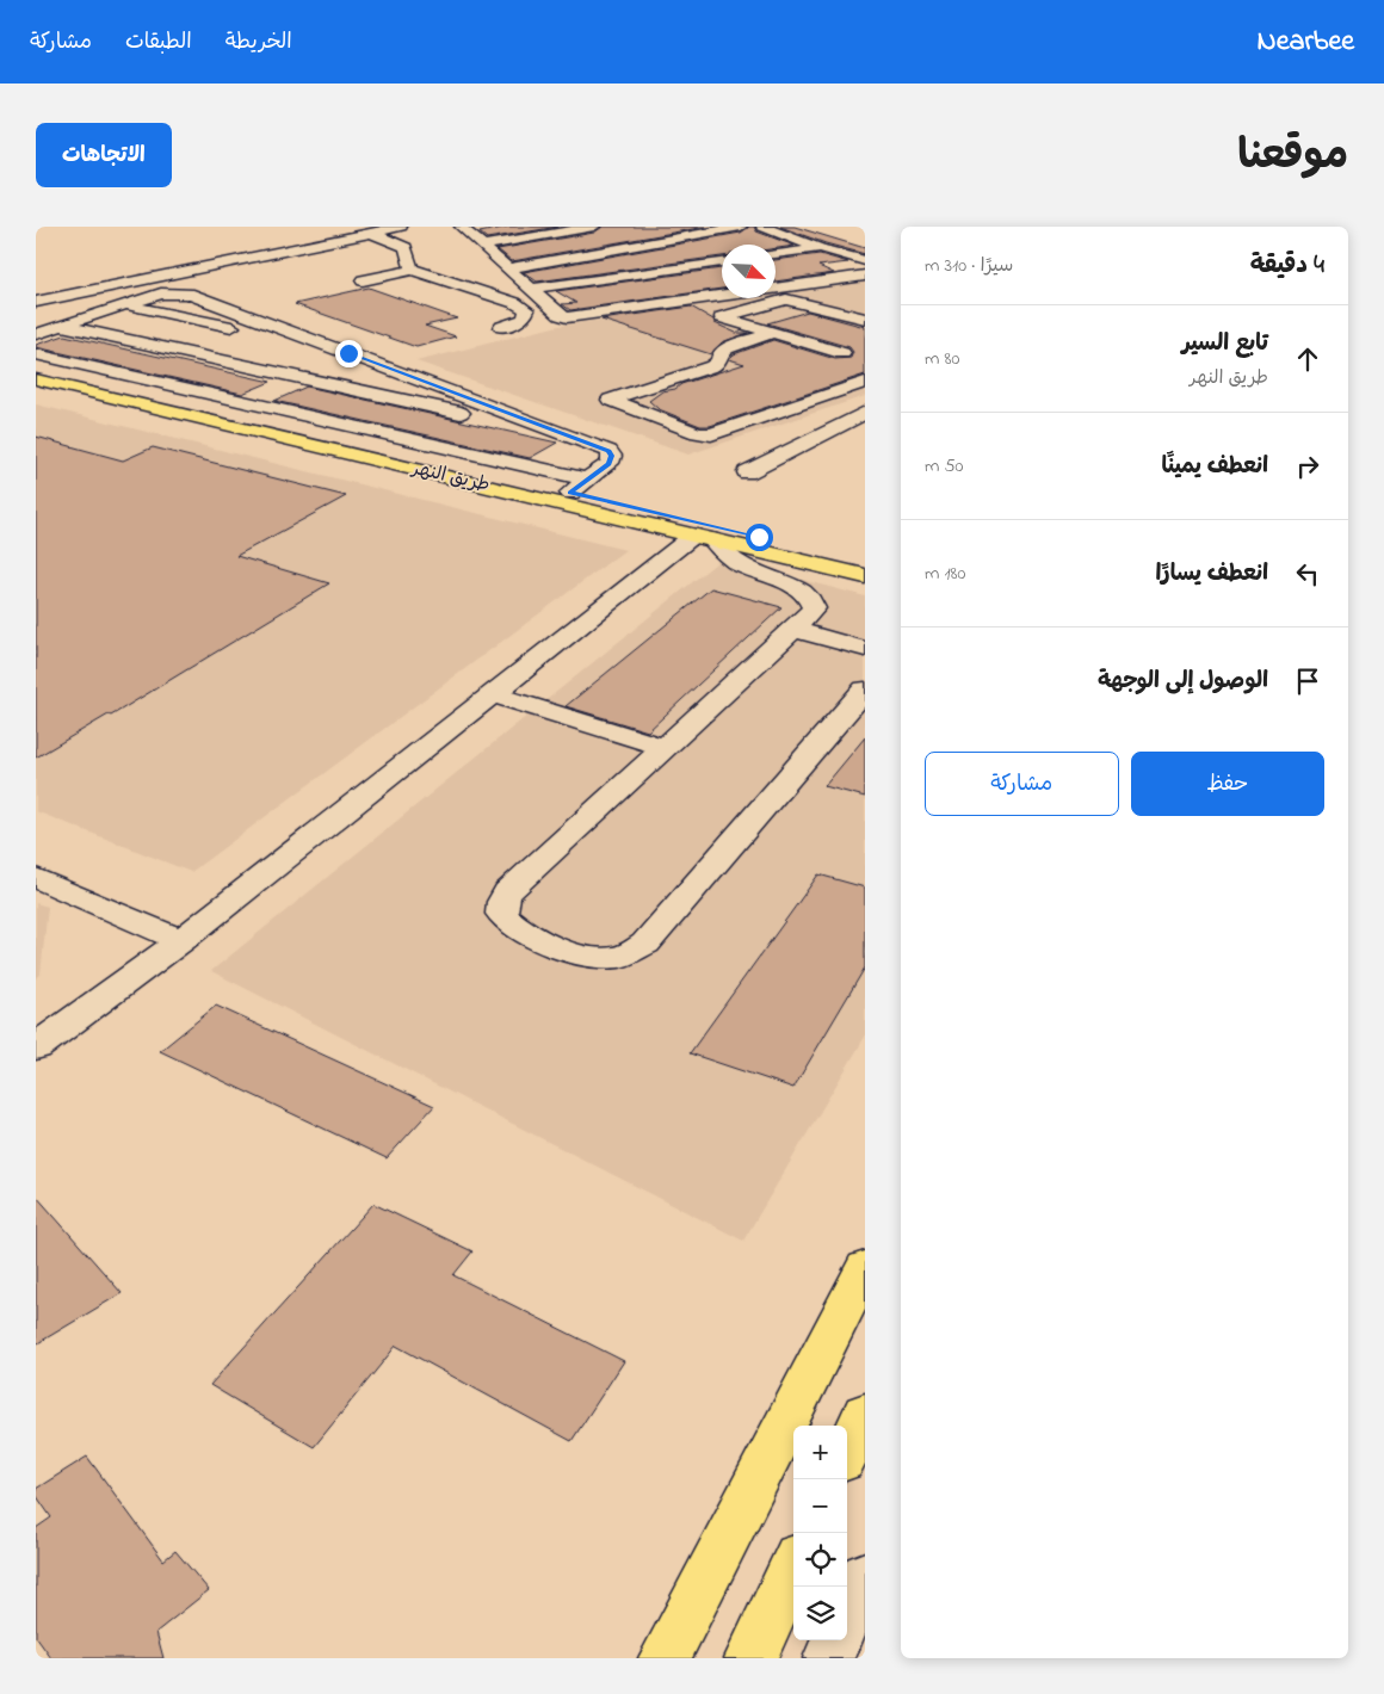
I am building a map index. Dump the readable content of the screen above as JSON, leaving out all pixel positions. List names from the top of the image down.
{
  "streets": {
    "main road": ["طريق النهر"]
  },
  "north": "bottom right",
  "page": {
    "header": "Nearbee",
    "nav": ["الخريطة", "الطبقات", "مشاركة"],
    "title": "موقعنا",
    "buttons": [
      "الاتجاهات",
      ["حفظ", "مشاركة"]
    ],
    "heading": ["4 دقيقة", "سيرًا · 310 m"],
    "list": [
      ["تابع السير", "طريق النهر", "80 m"],
      ["انعطف يمينًا", "50 m"],
      ["انعطف يسارًا", "180 m"],
      "الوصول إلى الوجهة"
    ],
    "map_buttons": ["+", "−"]
  }
}
